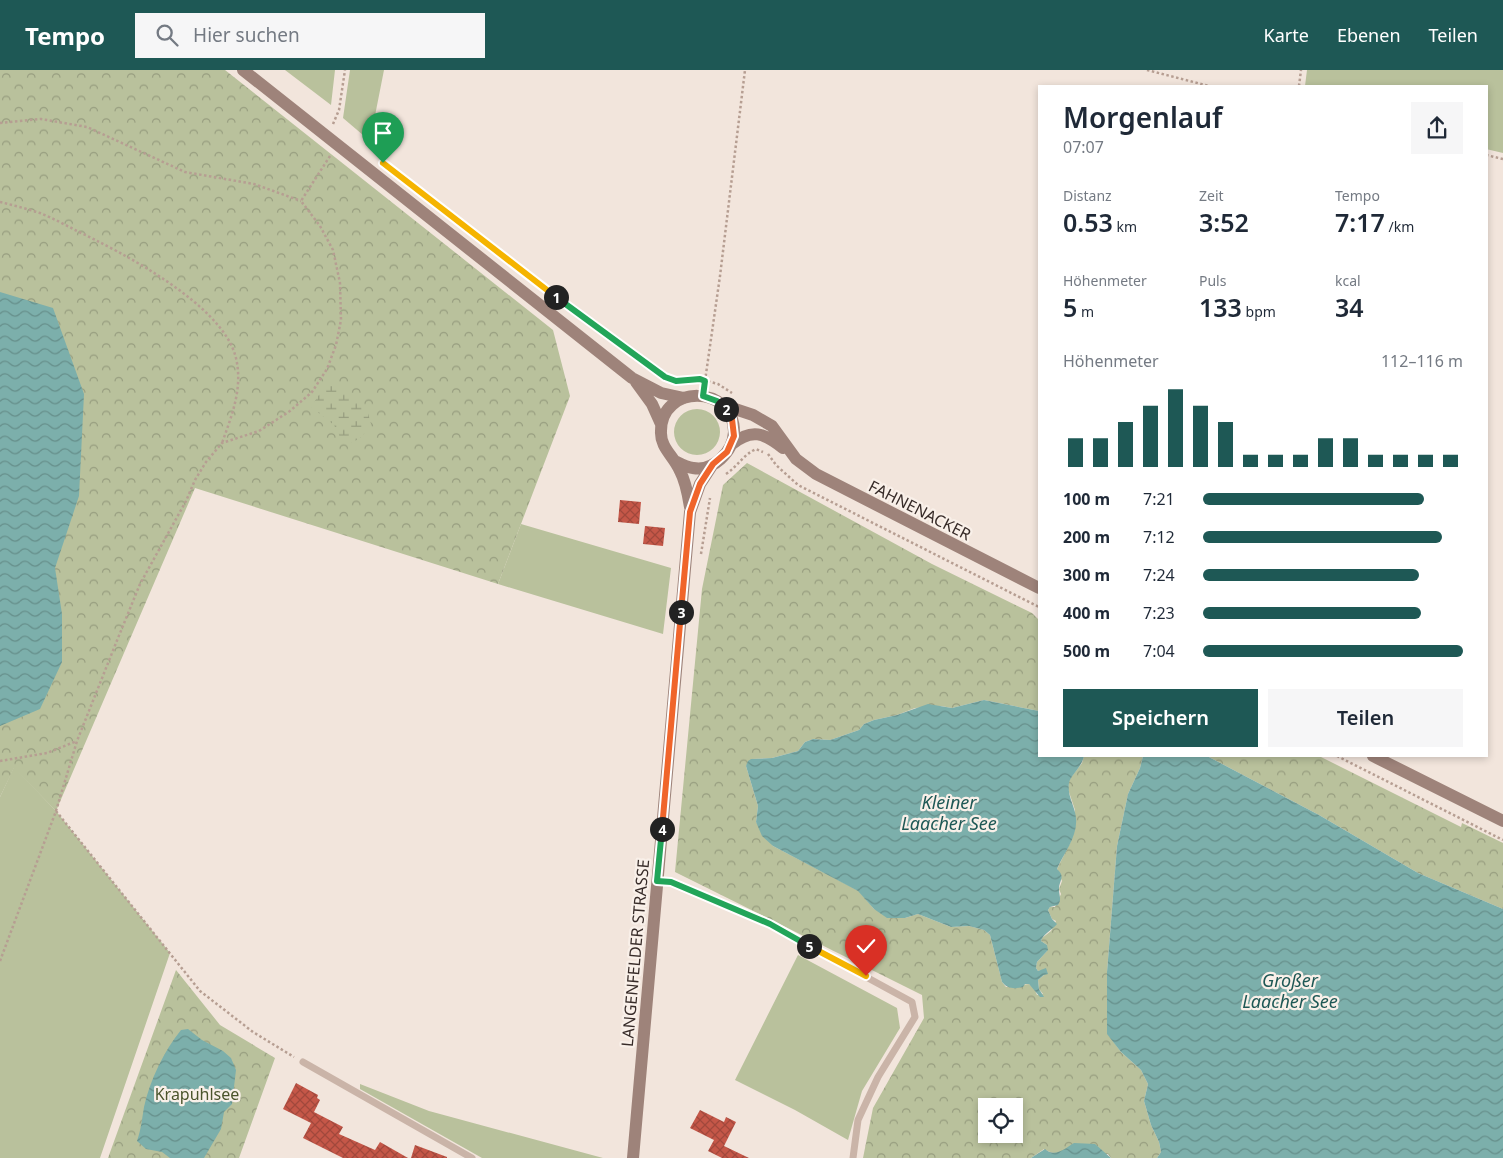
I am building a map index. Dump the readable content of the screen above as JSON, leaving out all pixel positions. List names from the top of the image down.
{
  "streets": {
    "street": ["FAHNENACKER", "LANGENFELDER STRASSE"]
  },
  "crossings": [
    ["FAHNENACKER", "LANGENFELDER STRASSE"]
  ],
  "water": ["Kleiner Laacher See", "Großer Laacher See"],
  "parks": ["Krapuhlsee"],
  "page": {
    "header": "Tempo",
    "search": "Hier suchen",
    "nav": ["Karte", "Ebenen", "Teilen"],
    "heading": ["Morgenlauf", "07:07"],
    "stats": [
      ["Distanz", "0.53 km"],
      ["Zeit", "3:52"],
      ["Tempo", "7:17 /km"],
      ["Höhenmeter", "5 m"],
      ["Puls", "133 bpm"],
      ["kcal", "34"]
    ],
    "pins": [
      "1",
      "2",
      "3",
      "4",
      "5"
    ],
    "chart": ["Höhenmeter", "112–116 m"],
    "list": [
      {
        "name": "100 m",
        "note": "7:21"
      },
      {
        "name": "200 m",
        "note": "7:12"
      },
      {
        "name": "300 m",
        "note": "7:24"
      },
      {
        "name": "400 m",
        "note": "7:23"
      },
      {
        "name": "500 m",
        "note": "7:04"
      }
    ],
    "buttons": ["Speichern", "Teilen"]
  }
}
